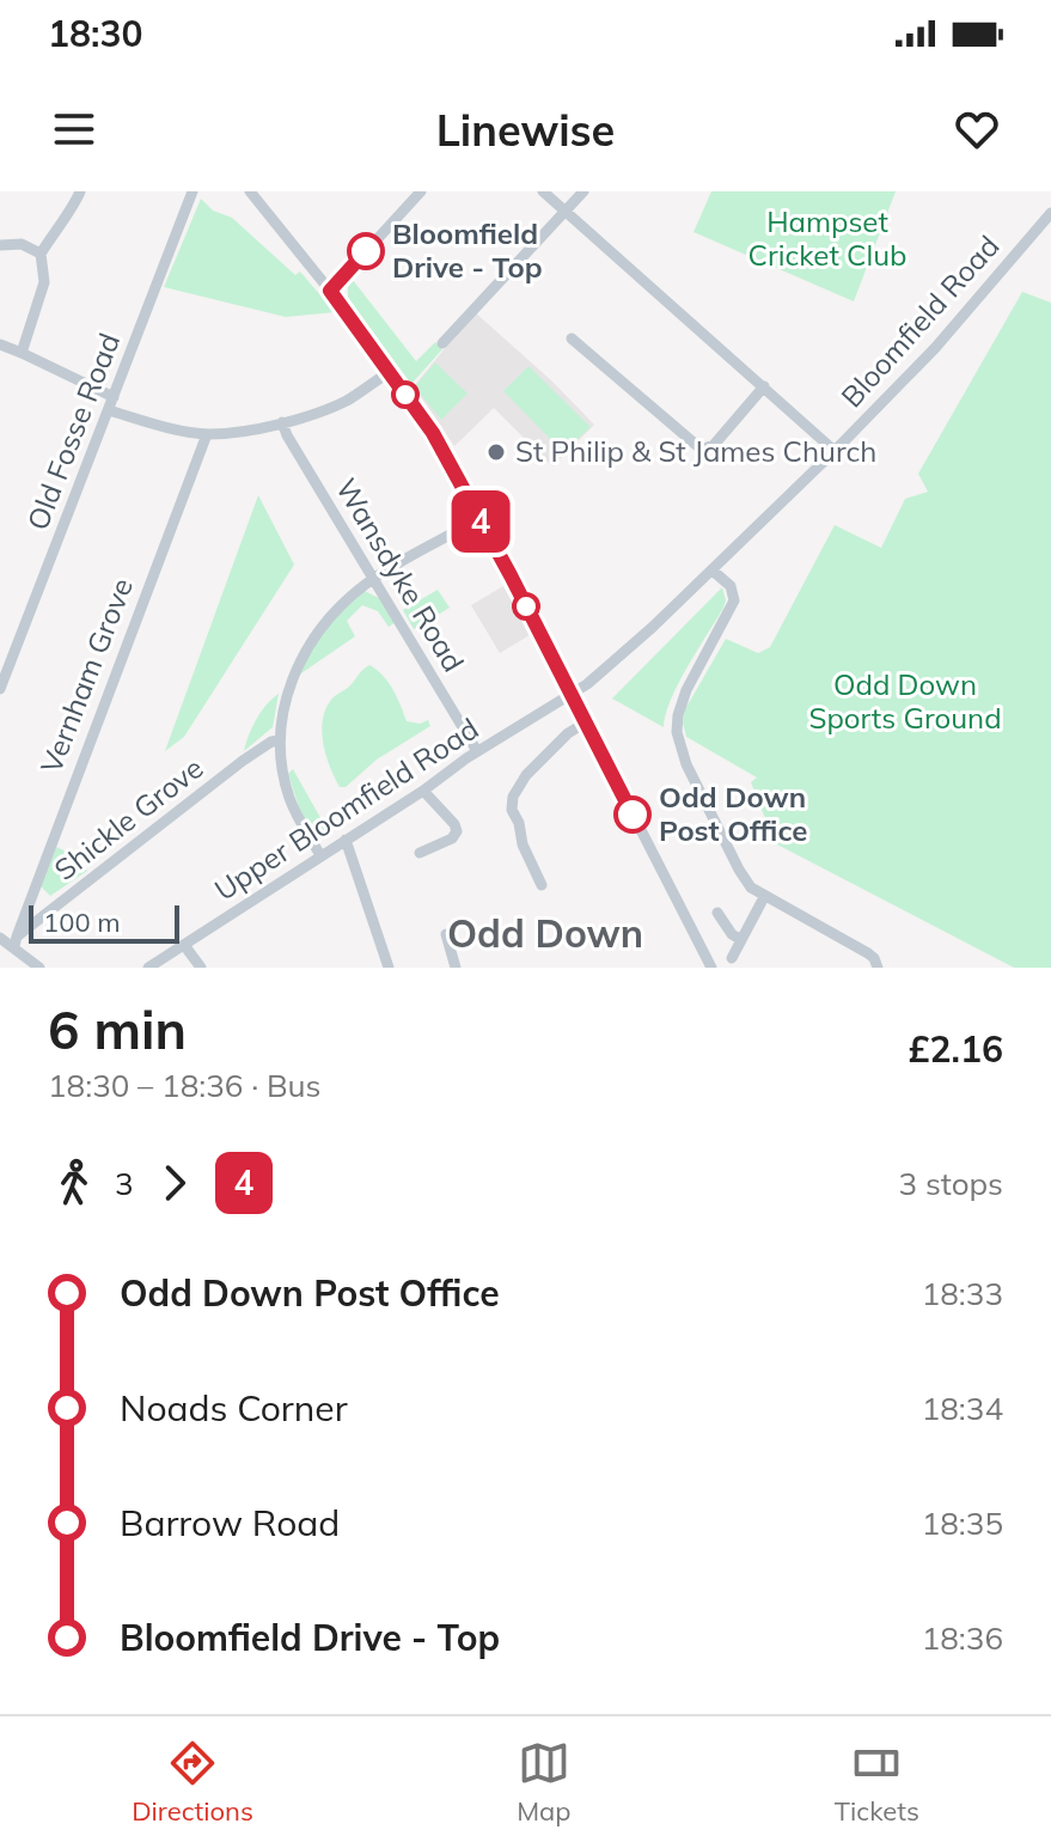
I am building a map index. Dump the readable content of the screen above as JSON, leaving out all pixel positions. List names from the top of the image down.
{
  "streets": {
    "street": [
      "Bloomfield Road",
      "Old Fosse Road",
      "Wansdyke Road",
      "Vernham Grove",
      "Upper Bloomfield Road",
      "Shickle Grove"
    ]
  },
  "crossings": [
    ["Bloomfield Road", "Upper Bloomfield Road"],
    ["Wansdyke Road", "Upper Bloomfield Road"],
    ["Vernham Grove", "Shickle Grove"]
  ],
  "districts": ["Odd Down"],
  "parks": ["Hampset Cricket Club", "Odd Down Sports Ground"],
  "places": ["Bloomfield Drive - Top", "St Philip & St James Church", "Odd Down Post Office"],
  "lines": ["bus line 4"],
  "scale_bar": "100 m",
  "page": {
    "status": "18:30",
    "header": "Linewise",
    "on_map": "4",
    "scale": "100 m",
    "heading": ["6 min", "18:30 – 18:36 · Bus", "£2.16"],
    "legs": ["3", "4", "3 stops"],
    "list": [
      {
        "name": "Odd Down Post Office",
        "value": "18:33"
      },
      {
        "name": "Noads Corner",
        "value": "18:34"
      },
      {
        "name": "Barrow Road",
        "value": "18:35"
      },
      {
        "name": "Bloomfield Drive - Top",
        "value": "18:36"
      }
    ],
    "tabs": ["Directions", "Map", "Tickets"]
  }
}
